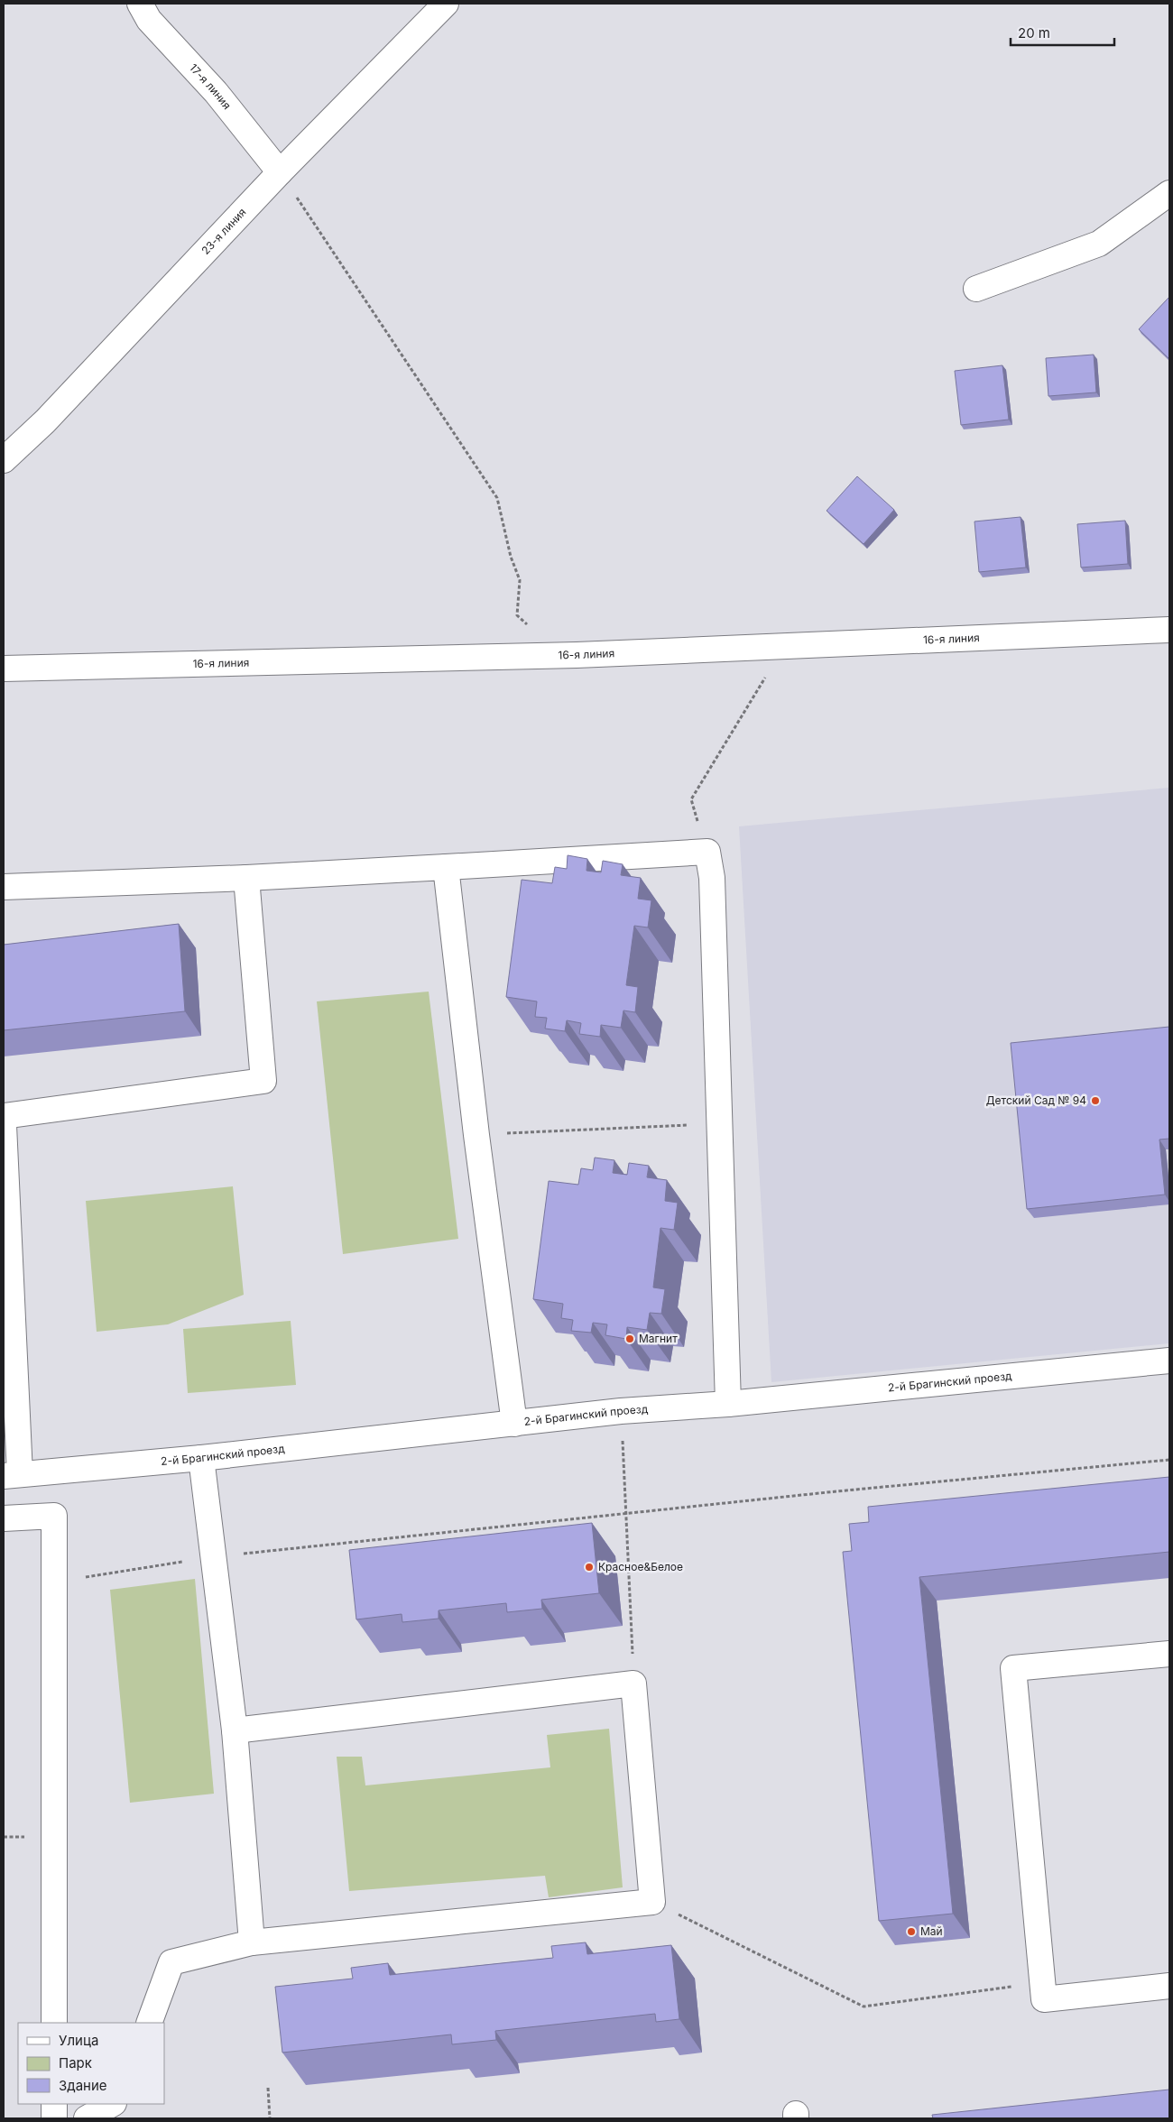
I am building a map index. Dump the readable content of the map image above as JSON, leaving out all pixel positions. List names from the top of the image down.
{
  "streets": {
    "street": [
      "17-я линия",
      "23-я линия",
      "16-я линия",
      "2-й Брагинский проезд"
    ]
  },
  "crossings": [
    ["17-я линия", "23-я линия"]
  ],
  "places": [
    "Детский Сад № 94",
    "Магнит",
    "Красное&Белое",
    "Май"
  ],
  "legend": ["Улица", "Парк", "Здание"],
  "scale_bar": "20 m"
}
